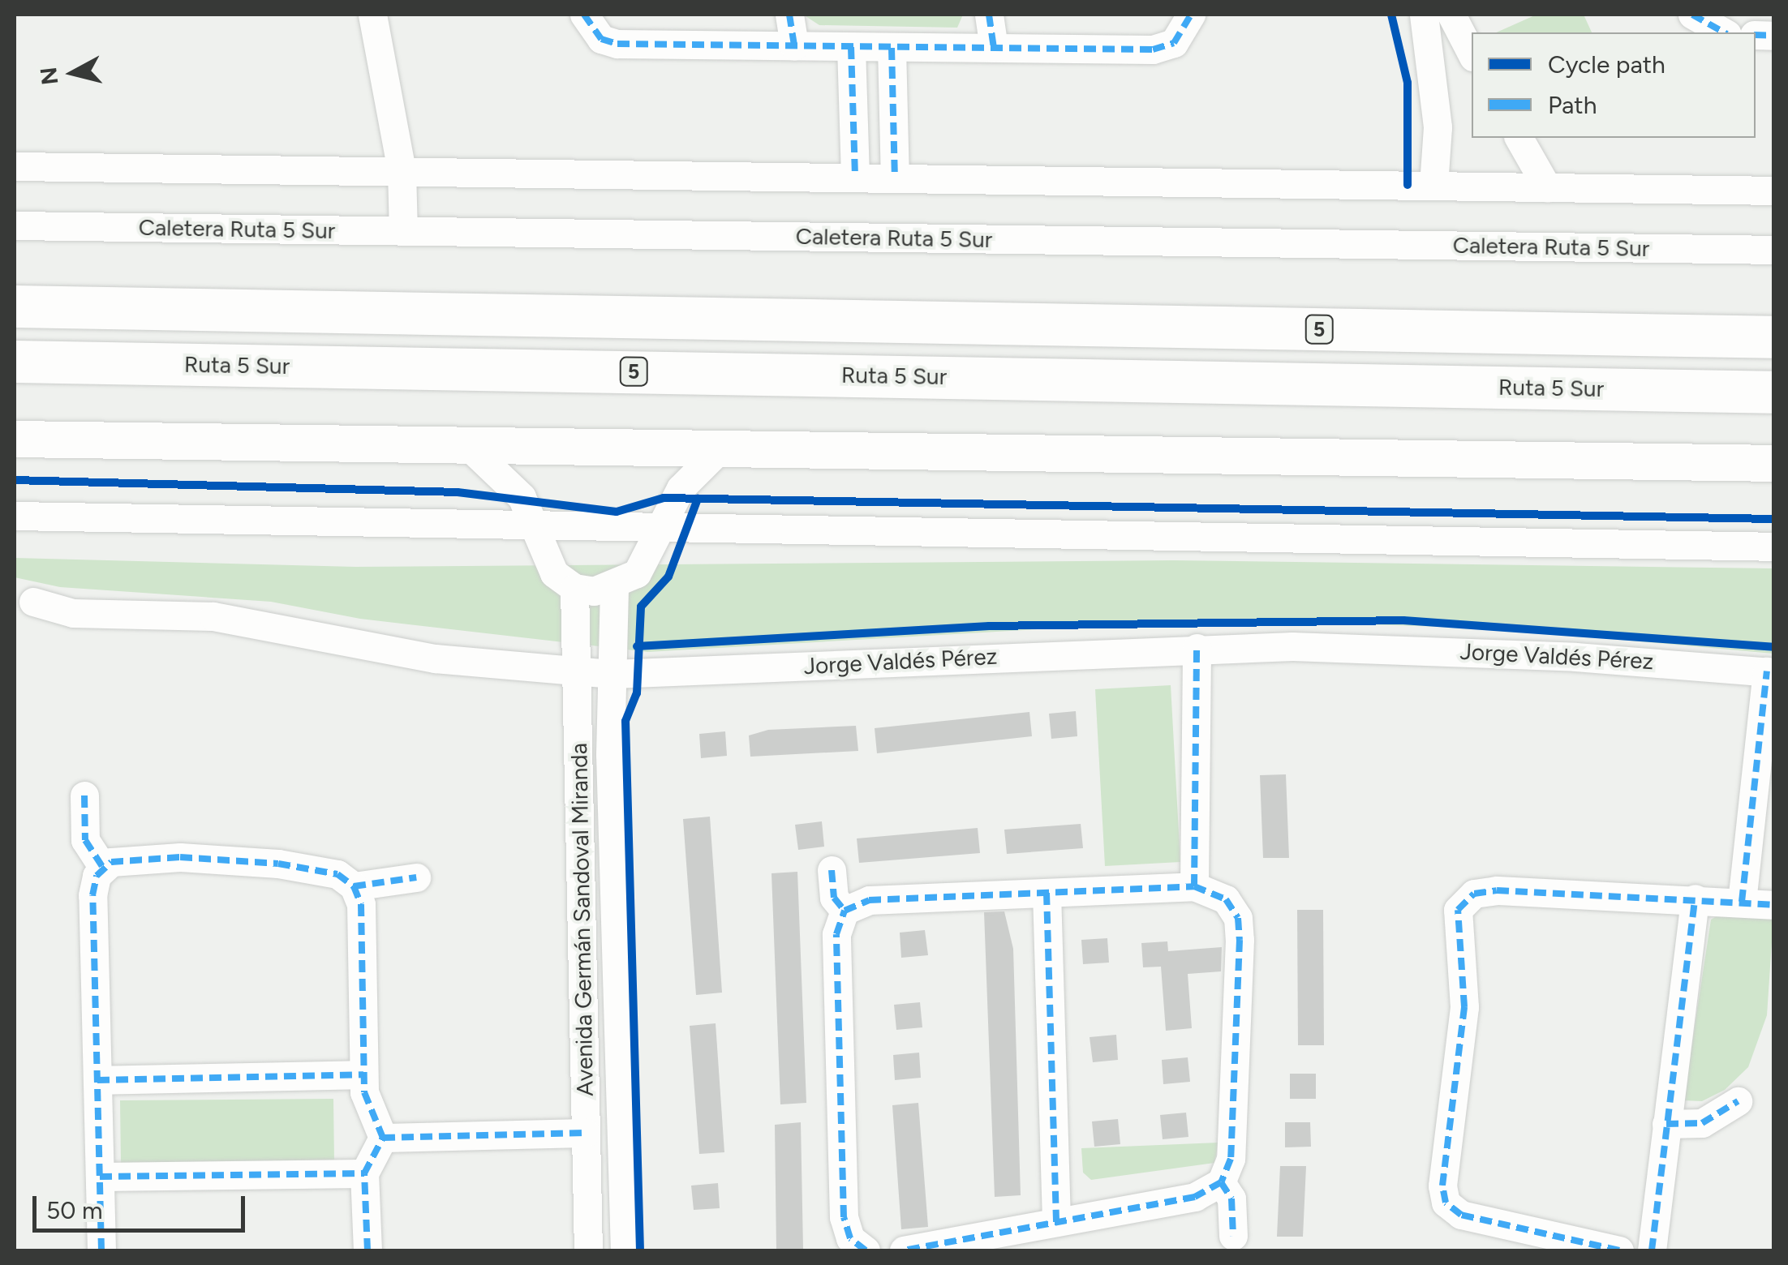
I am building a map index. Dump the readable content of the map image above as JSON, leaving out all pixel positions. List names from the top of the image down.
{
  "streets": {
    "highway": ["5", "Ruta 5 Sur"],
    "street": ["Caletera Ruta 5 Sur", "Jorge Valdés Pérez", "Avenida Germán Sandoval Miranda"]
  },
  "crossings": [
    ["Jorge Valdés Pérez", "Avenida Germán Sandoval Miranda"]
  ],
  "legend": ["Cycle path", "Path"],
  "scale_bar": "50 m",
  "north": "left"
}
